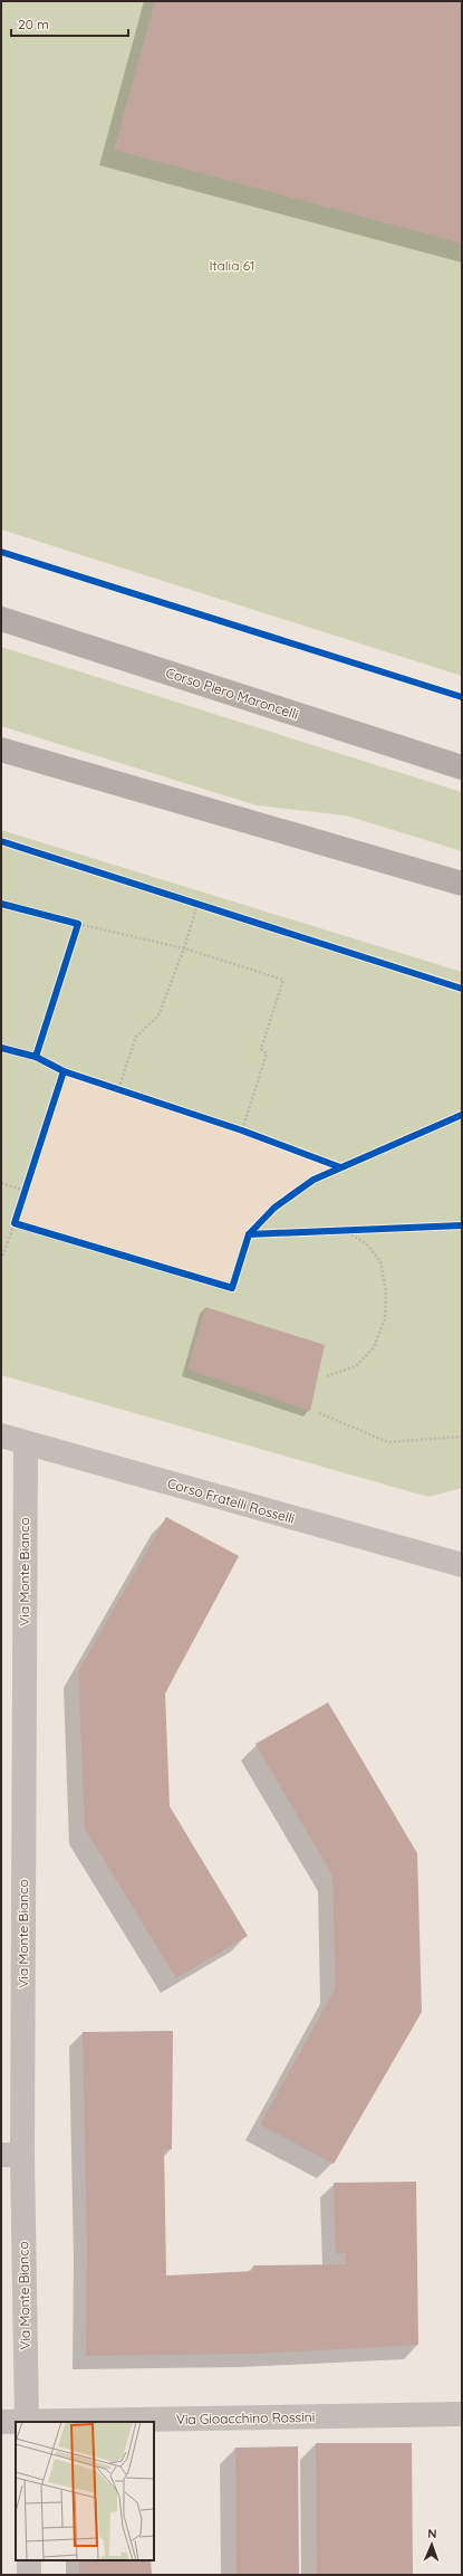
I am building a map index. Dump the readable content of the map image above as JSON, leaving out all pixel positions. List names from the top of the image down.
{
  "streets": {
    "main road": ["Corso Piero Maroncelli"],
    "street": ["Corso Fratelli Rosselli", "Via Monte Bianco", "Via Gioacchino Rossini"]
  },
  "crossings": [
    ["Corso Fratelli Rosselli", "Via Monte Bianco"],
    ["Via Monte Bianco", "Via Gioacchino Rossini"]
  ],
  "parks": ["Italia 61"],
  "scale_bar": "20 m",
  "north": "top"
}
